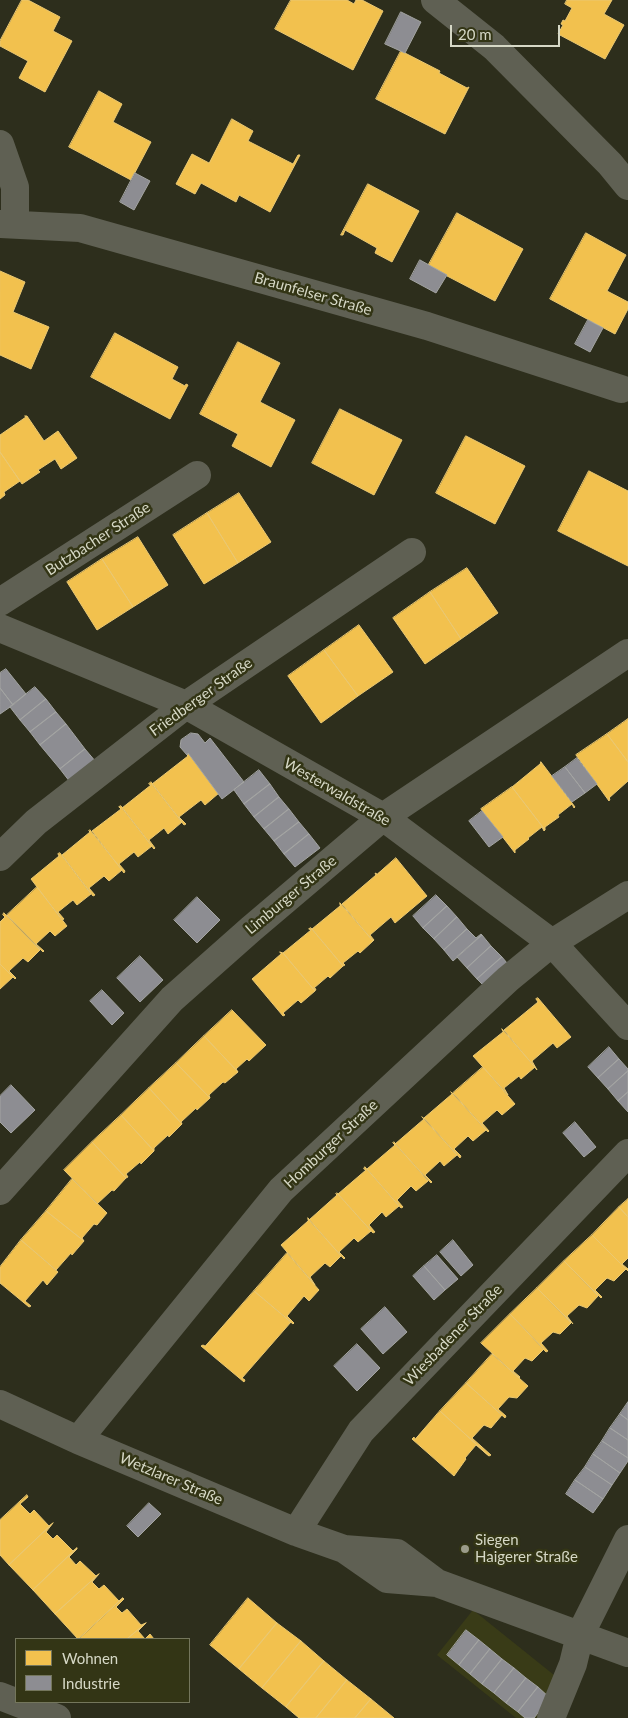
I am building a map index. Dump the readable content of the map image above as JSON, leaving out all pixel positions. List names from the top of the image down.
{
  "streets": {
    "street": [
      "Braunfelser Straße",
      "Butzbacher Straße",
      "Friedberger Straße",
      "Westerwaldstraße",
      "Limburger Straße",
      "Homburger Straße",
      "Wiesbadener Straße",
      "Wetzlarer Straße"
    ]
  },
  "crossings": [
    ["Friedberger Straße", "Westerwaldstraße"],
    ["Westerwaldstraße", "Limburger Straße"],
    ["Westerwaldstraße", "Homburger Straße"],
    ["Homburger Straße", "Wetzlarer Straße"],
    ["Wiesbadener Straße", "Wetzlarer Straße"]
  ],
  "places": ["Siegen Haigerer Straße"],
  "legend": ["Wohnen", "Industrie"],
  "scale_bar": "20 m"
}
